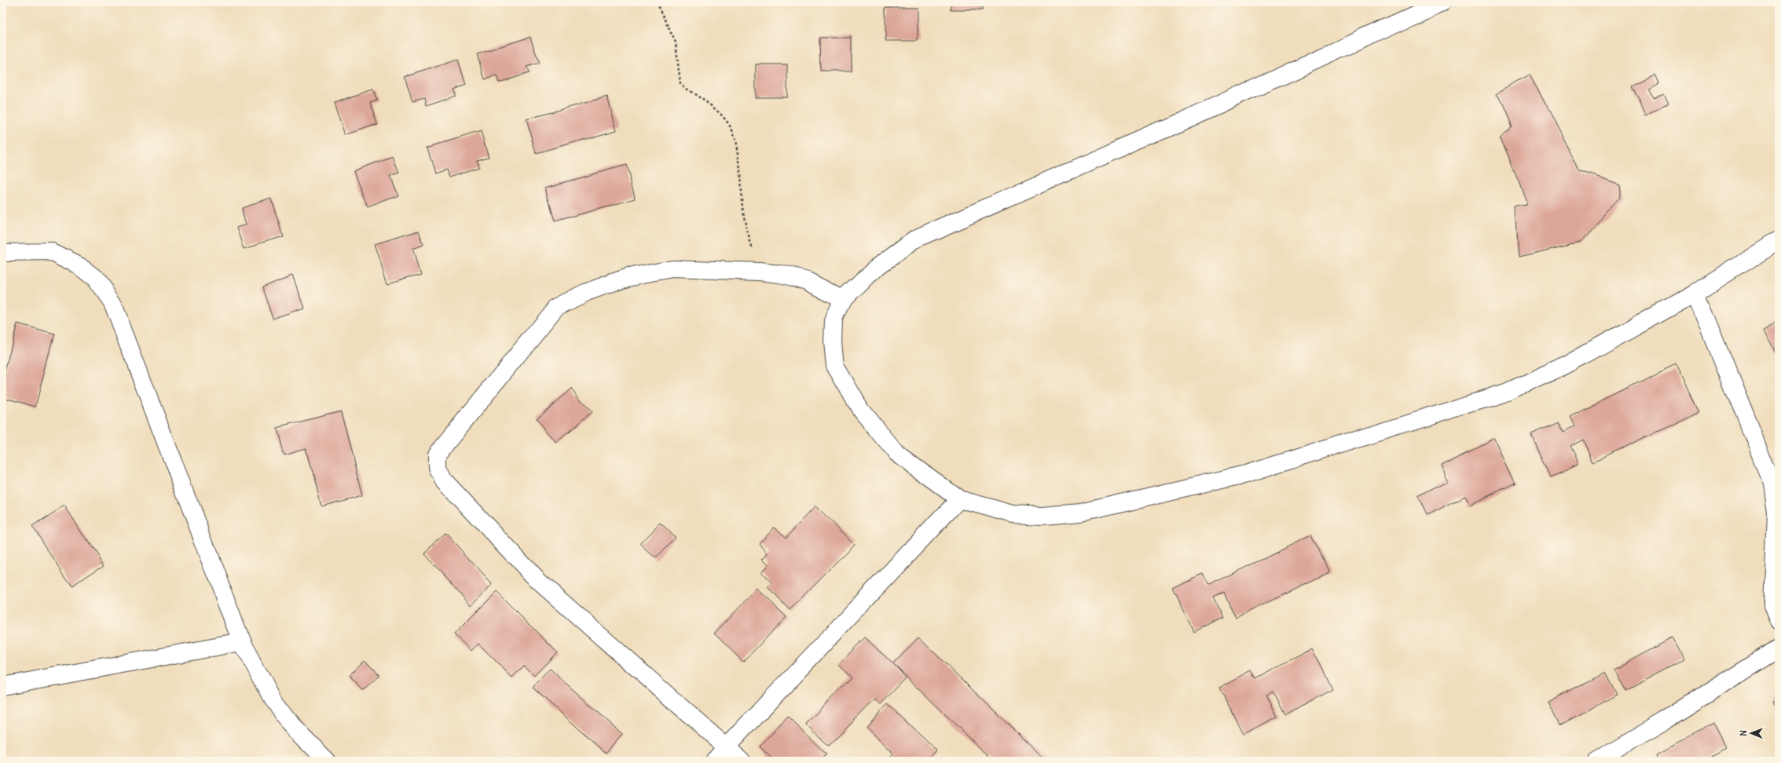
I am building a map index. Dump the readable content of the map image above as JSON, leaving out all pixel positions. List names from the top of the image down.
{
  "north": "left"
}
